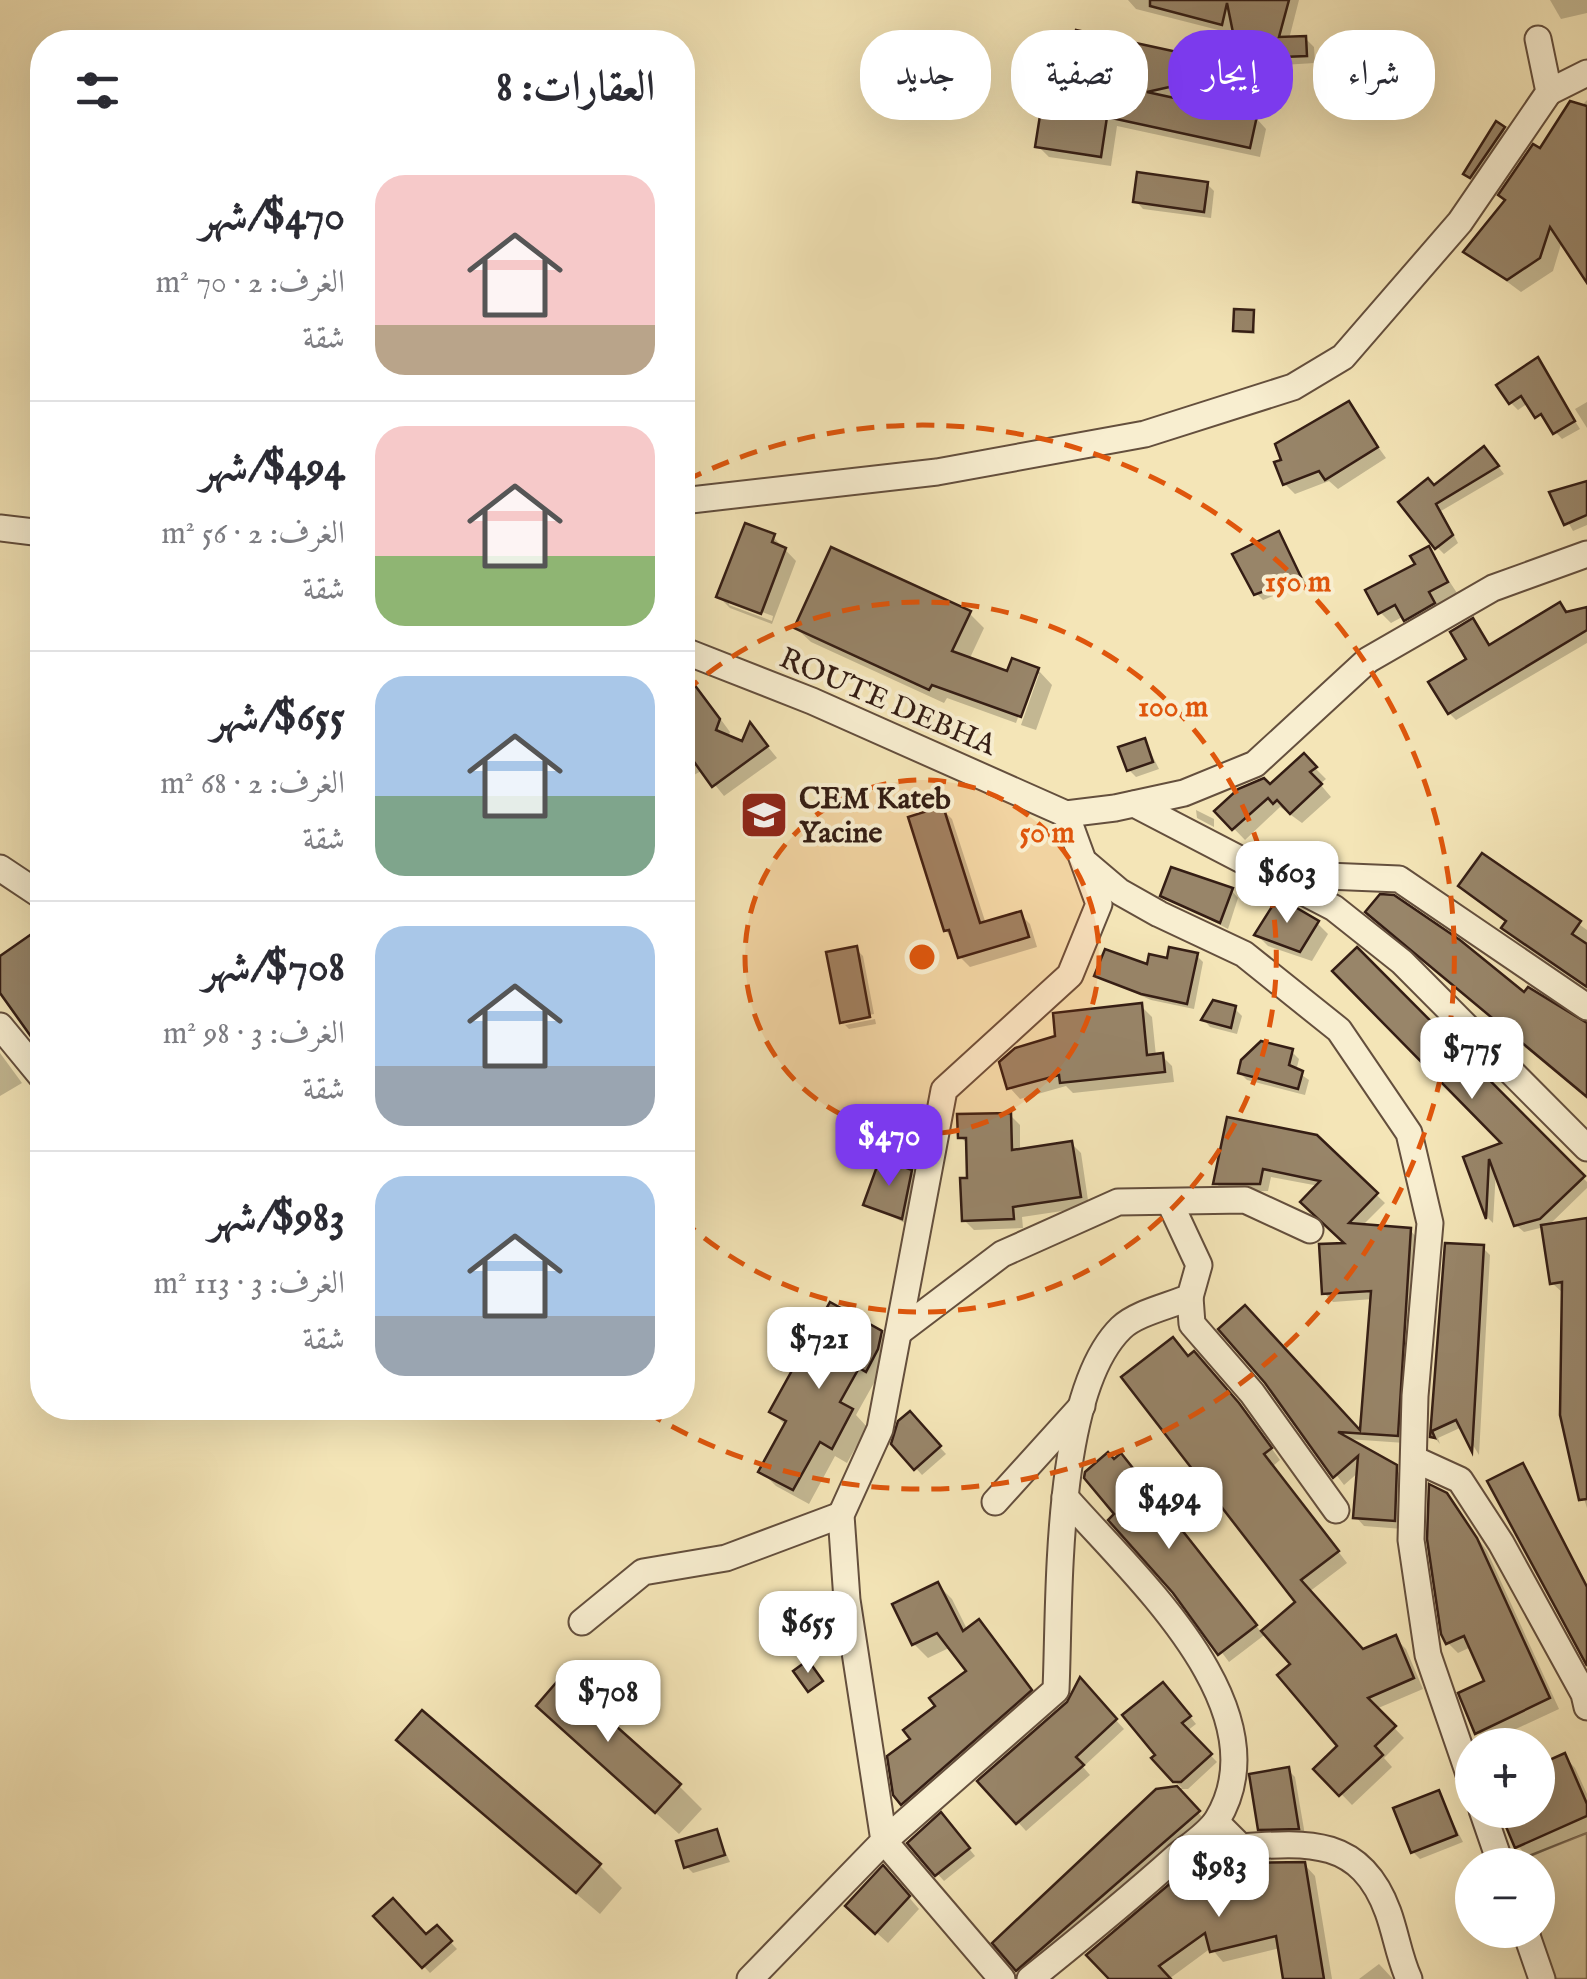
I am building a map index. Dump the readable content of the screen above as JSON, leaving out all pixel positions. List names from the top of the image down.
{
  "streets": {
    "street": ["ROUTE DEBHA"]
  },
  "places": {
    "school or university": ["CEM Kateb Yacine"]
  },
  "page": {
    "chip": [
      "شراء",
      "إيجار",
      "تصفية",
      "جديد"
    ],
    "heading": "العقارات: 8",
    "list": [
      {
        "name": "$470/شهر",
        "note": "الغرف: 2 · 70 m² · شقة"
      },
      {
        "name": "$494/شهر",
        "note": "الغرف: 2 · 56 m² · شقة"
      },
      {
        "name": "$655/شهر",
        "note": "الغرف: 2 · 68 m² · شقة"
      },
      {
        "name": "$708/شهر",
        "note": "الغرف: 3 · 98 m² · شقة"
      },
      {
        "name": "$983/شهر",
        "note": "الغرف: 3 · 113 m² · شقة"
      }
    ],
    "price": [
      "$603",
      "$775",
      "$470",
      "$721",
      "$494",
      "$655",
      "$708",
      "$983"
    ],
    "map_buttons": ["+", "−"]
  },
  "rings": ["150 m", "100 m", "50 m"]
}
